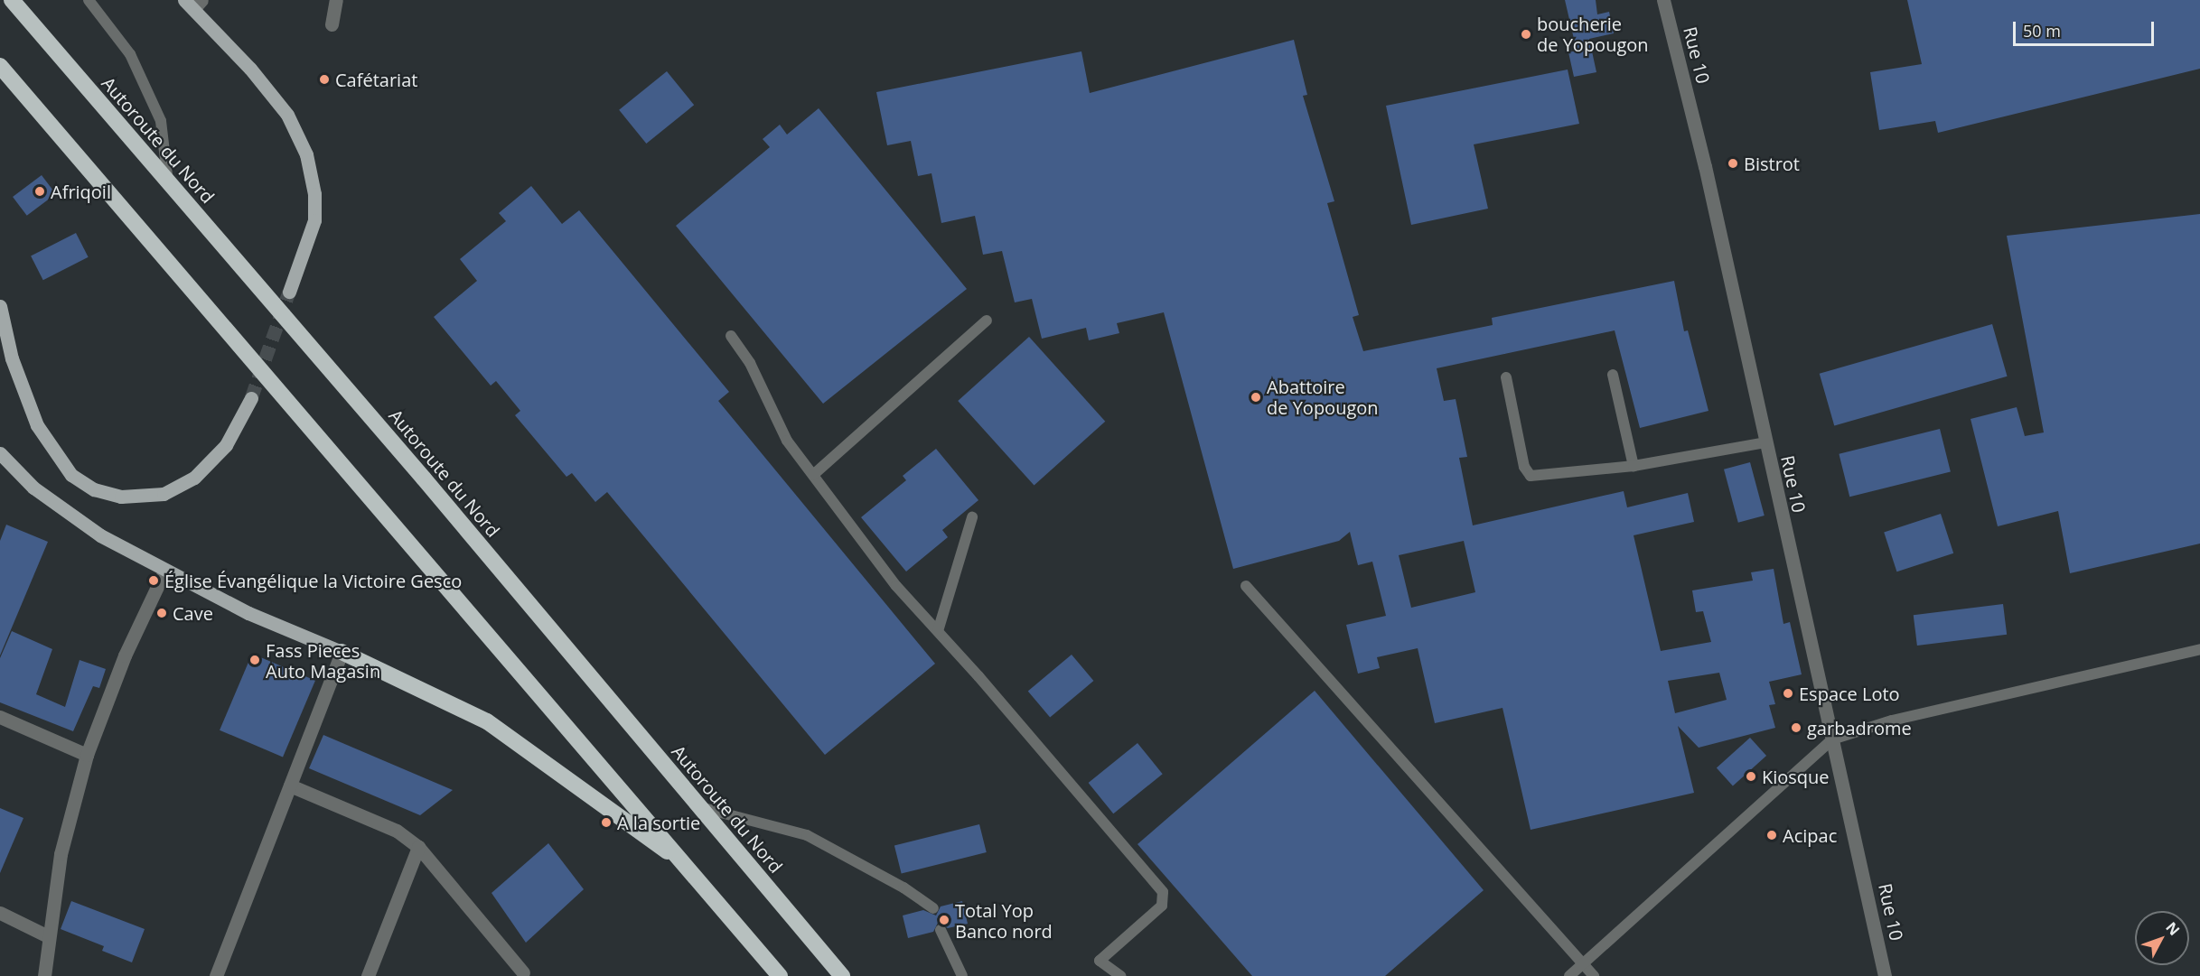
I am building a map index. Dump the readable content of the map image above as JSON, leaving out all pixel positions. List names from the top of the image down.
{
  "streets": {
    "highway": ["Autoroute du Nord"],
    "street": ["Rue 10"]
  },
  "places": [
    "boucherie de Yopougon",
    "Cafétariat",
    "Bistrot",
    "Afriqoil",
    "Abattoire de Yopougon",
    "Église Évangélique la Victoire Gesco",
    "Cave",
    "Fass Pieces Auto Magasin",
    "Espace Loto",
    "garbadrome",
    "Kiosque",
    "A la sortie",
    "Acipac",
    "Total Yop Banco nord"
  ],
  "scale_bar": "50 m",
  "north": "top right"
}
